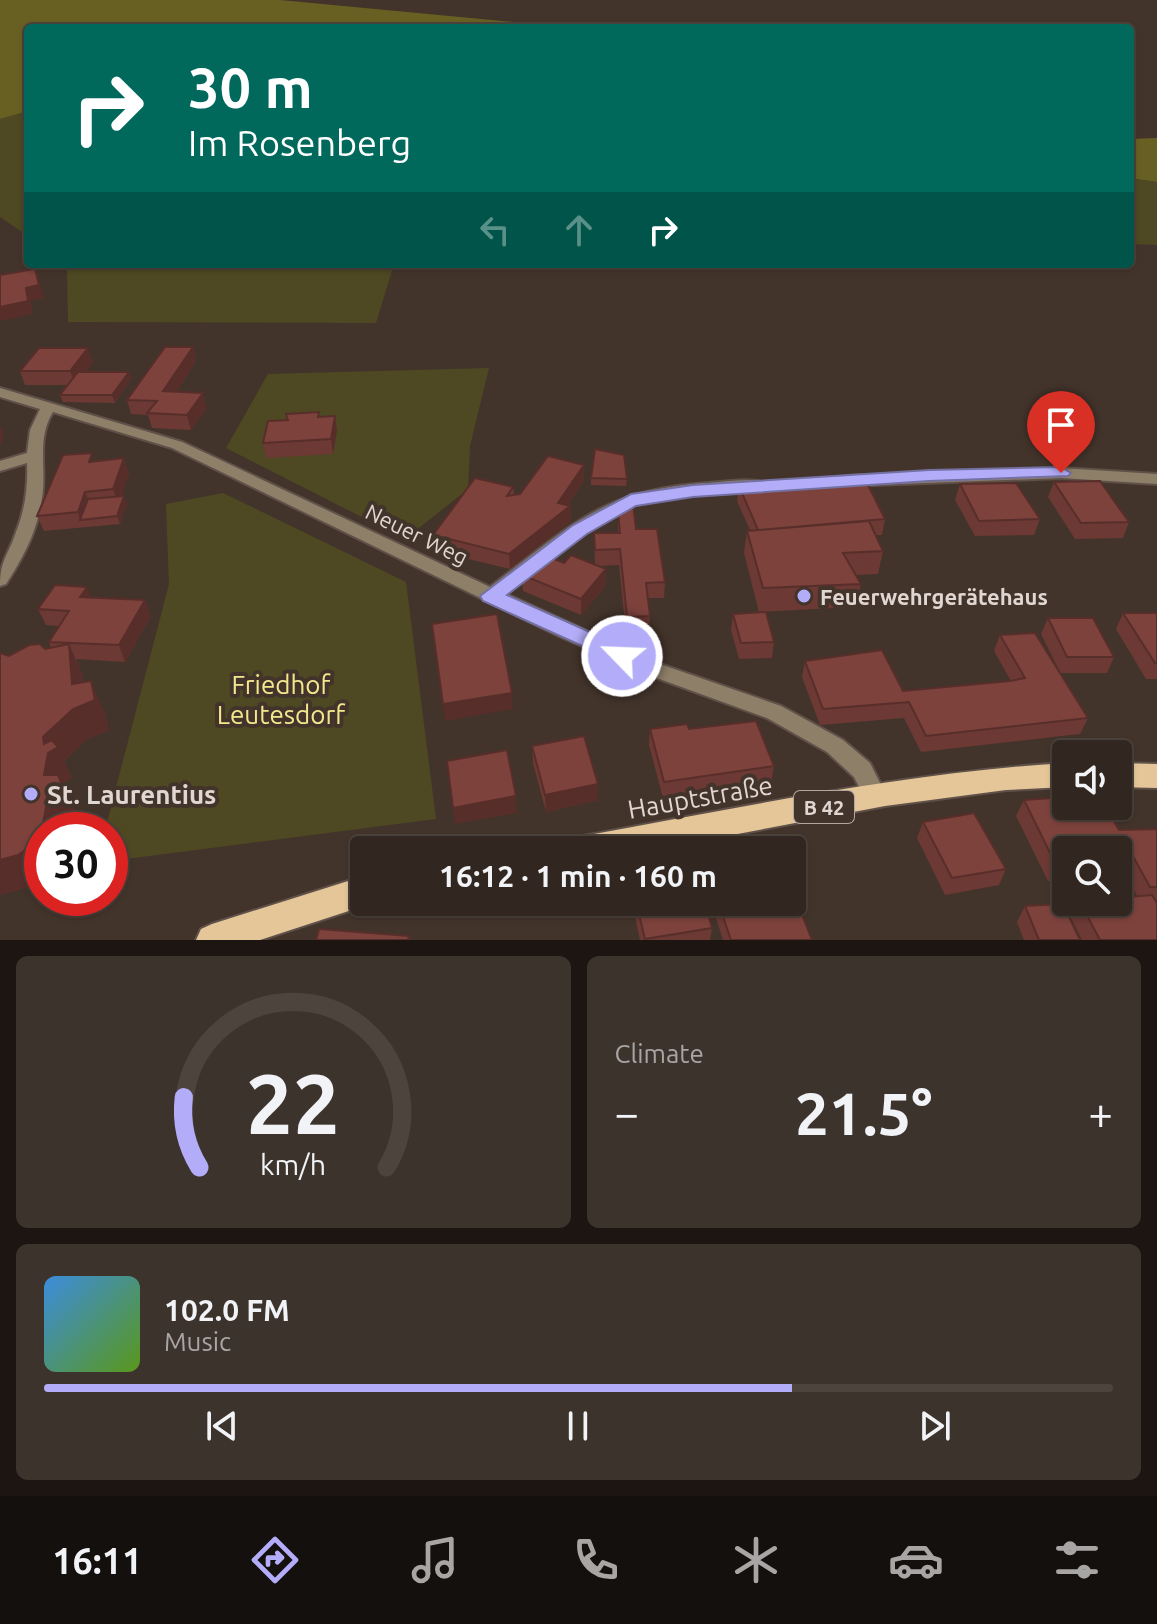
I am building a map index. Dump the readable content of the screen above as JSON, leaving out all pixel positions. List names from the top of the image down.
{
  "streets": {
    "main road": ["Hauptstraße", "B 42"],
    "street": ["Neuer Weg"]
  },
  "crossings": [
    ["Neuer Weg", "Hauptstraße"]
  ],
  "parks": ["Friedhof Leutesdorf"],
  "places": ["Feuerwehrgerätehaus", "St. Laurentius"],
  "page": {
    "turn": ["30 m", "Im Rosenberg"],
    "limit": "30",
    "trip": "16:12 · 1 min · 160 m",
    "tile": "Climate",
    "heat": ["−", "21.5°", "+"],
    "song": ["102.0 FM", "Music"],
    "tabs": "16:11",
    "gauge": ["22", "km/h"]
  }
}
